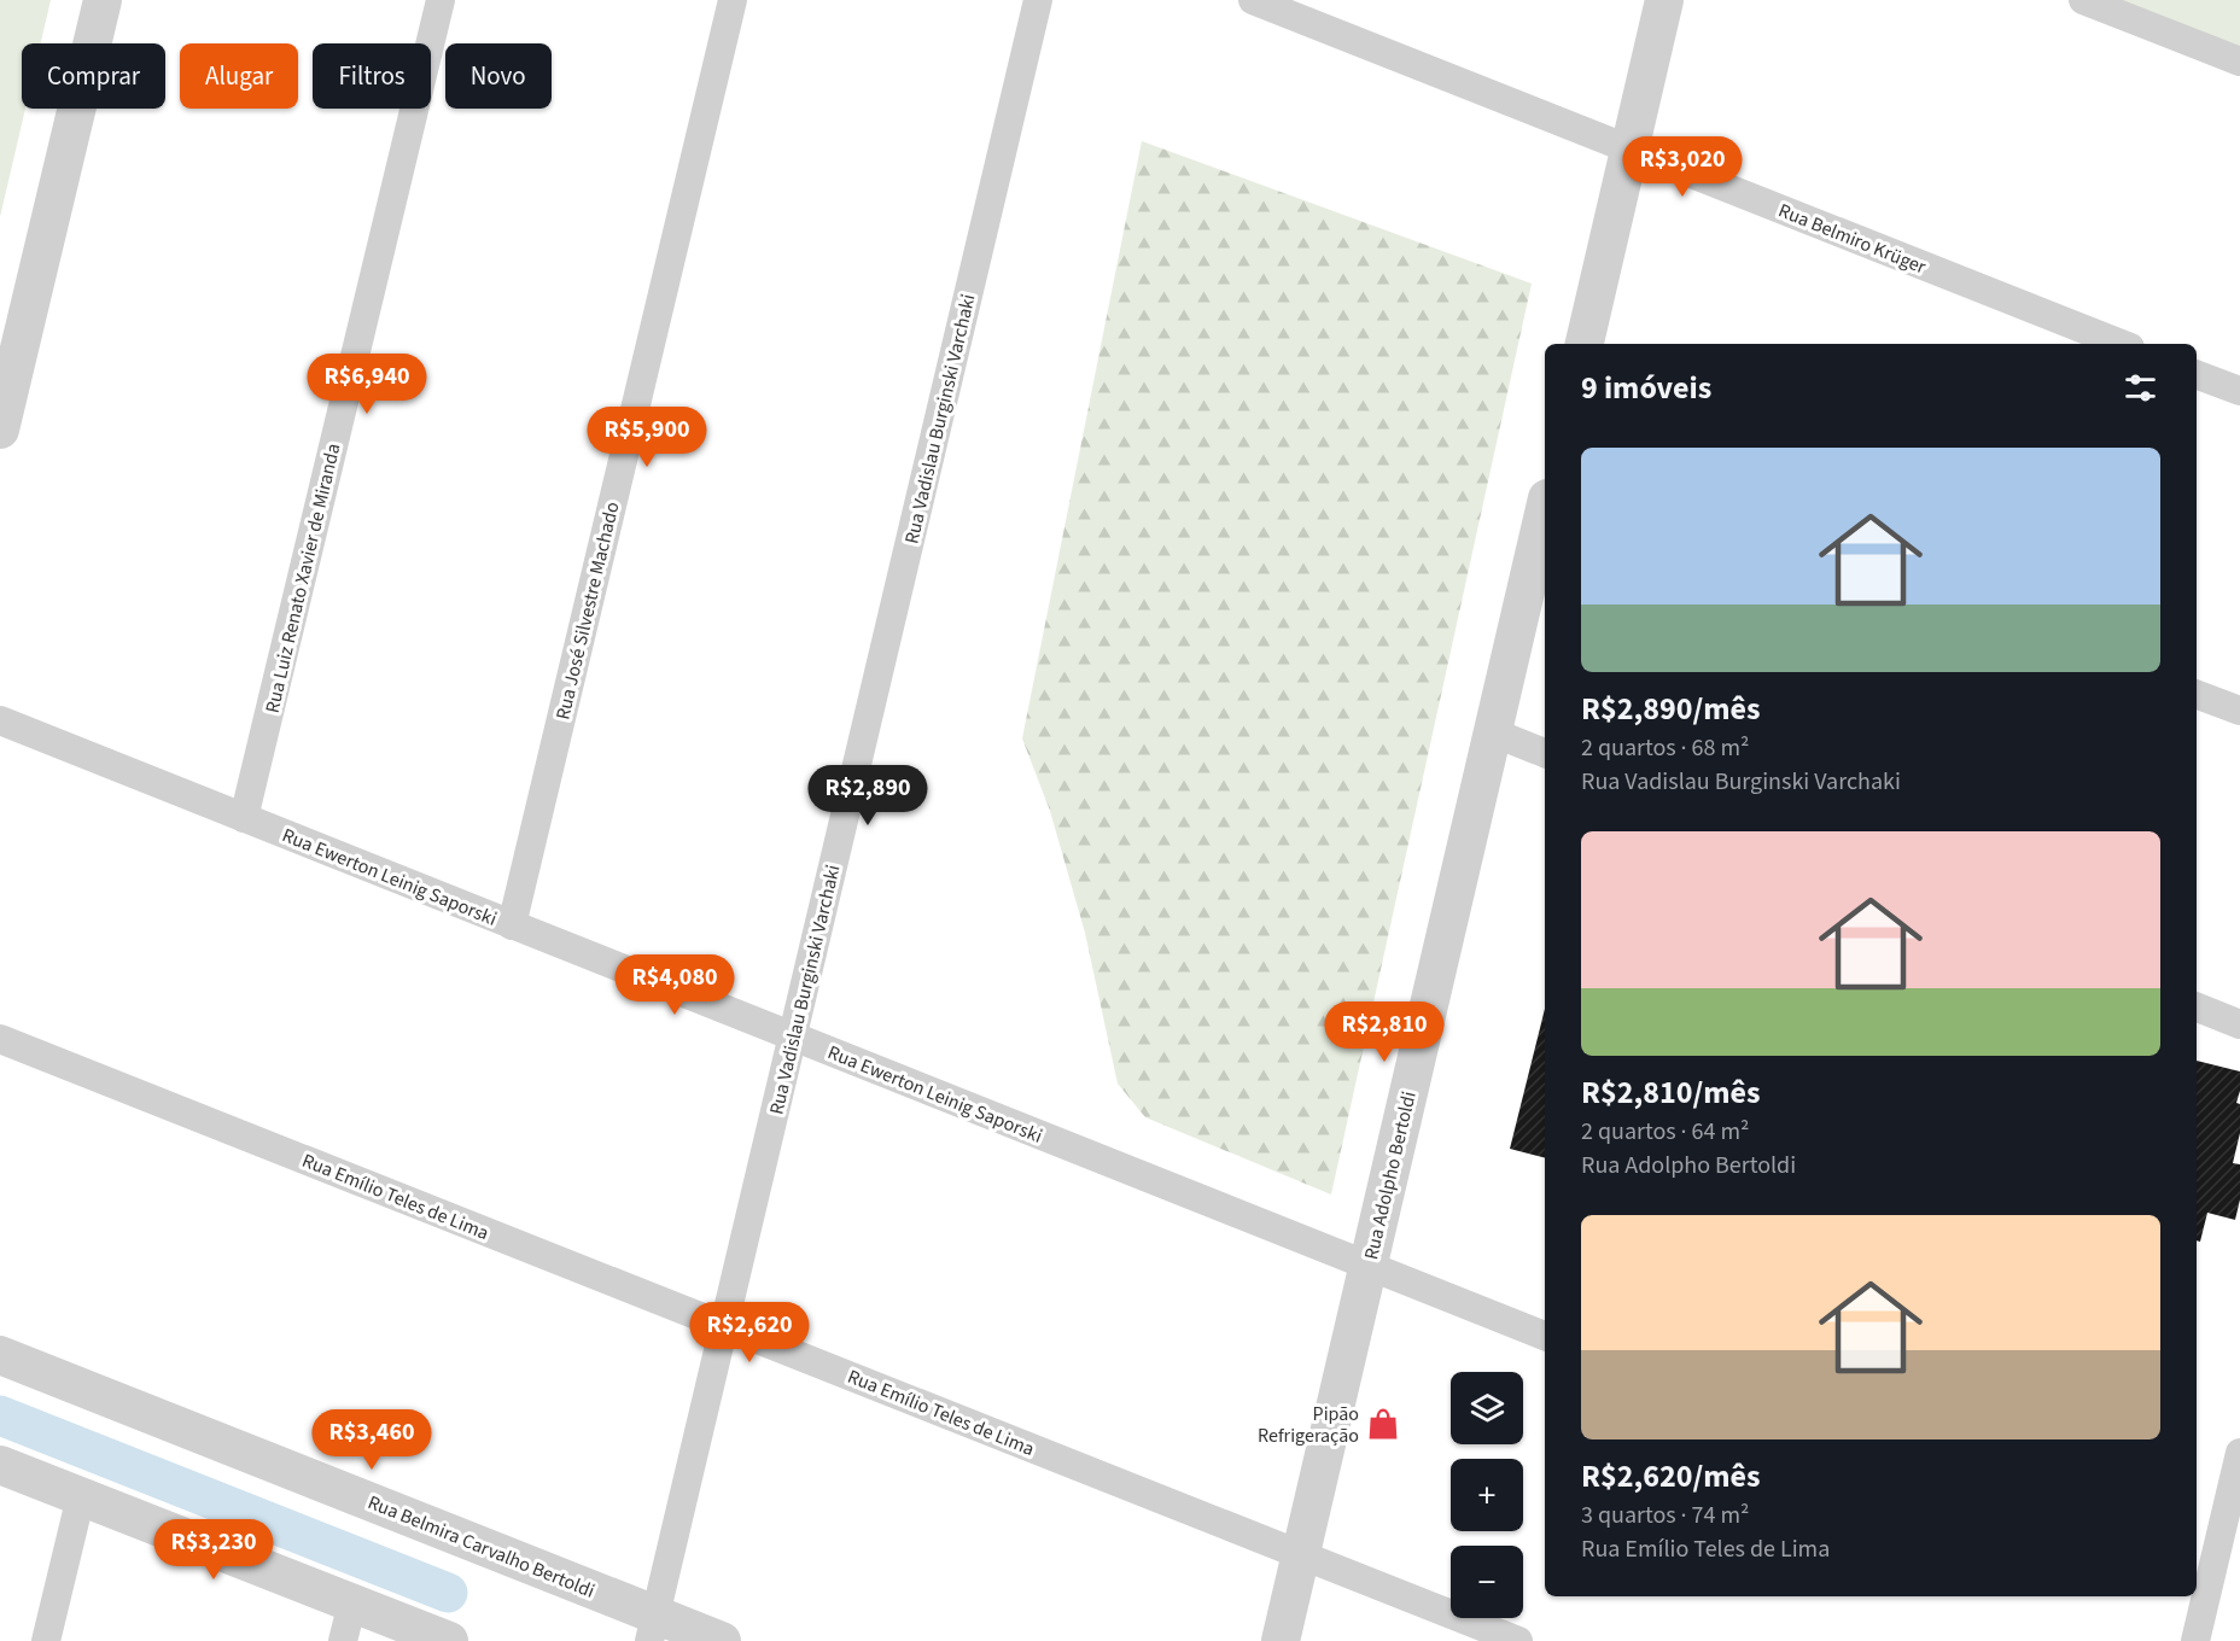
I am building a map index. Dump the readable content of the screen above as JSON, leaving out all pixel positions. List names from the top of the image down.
{
  "streets": {
    "street": [
      "Rua Belmiro Krüger",
      "Rua Vadislau Burginski Varchaki",
      "Rua Luiz Renato Xavier de Miranda",
      "Rua José Silvestre Machado",
      "Rua Ewerton Leinig Saporski",
      "Rua Adolpho Bertoldi",
      "Rua Emílio Teles de Lima",
      "Rua Belmira Carvalho Bertoldi"
    ]
  },
  "crossings": [
    ["Rua Vadislau Burginski Varchaki", "Rua Ewerton Leinig Saporski"],
    ["Rua Vadislau Burginski Varchaki", "Rua Emílio Teles de Lima"],
    ["Rua Vadislau Burginski Varchaki", "Rua Belmira Carvalho Bertoldi"],
    ["Rua Luiz Renato Xavier de Miranda", "Rua Ewerton Leinig Saporski"],
    ["Rua José Silvestre Machado", "Rua Ewerton Leinig Saporski"],
    ["Rua Ewerton Leinig Saporski", "Rua Adolpho Bertoldi"],
    ["Rua Adolpho Bertoldi", "Rua Emílio Teles de Lima"]
  ],
  "places": {
    "shop": ["Pipão Refrigeração"]
  },
  "page": {
    "chip": [
      "Comprar",
      "Alugar",
      "Filtros",
      "Novo"
    ],
    "price": [
      "R$3,020",
      "R$6,940",
      "R$5,900",
      "R$2,890",
      "R$4,080",
      "R$2,810",
      "R$2,620",
      "R$3,460",
      "R$3,230"
    ],
    "heading": "9 imóveis",
    "list": [
      {
        "name": "R$2,890/mês",
        "note": "2 quartos · 68 m² · Rua Vadislau Burginski Varchaki"
      },
      {
        "name": "R$2,810/mês",
        "note": "2 quartos · 64 m² · Rua Adolpho Bertoldi"
      },
      {
        "name": "R$2,620/mês",
        "note": "3 quartos · 74 m² · Rua Emílio Teles de Lima"
      }
    ],
    "map_buttons": ["+", "−"]
  }
}
